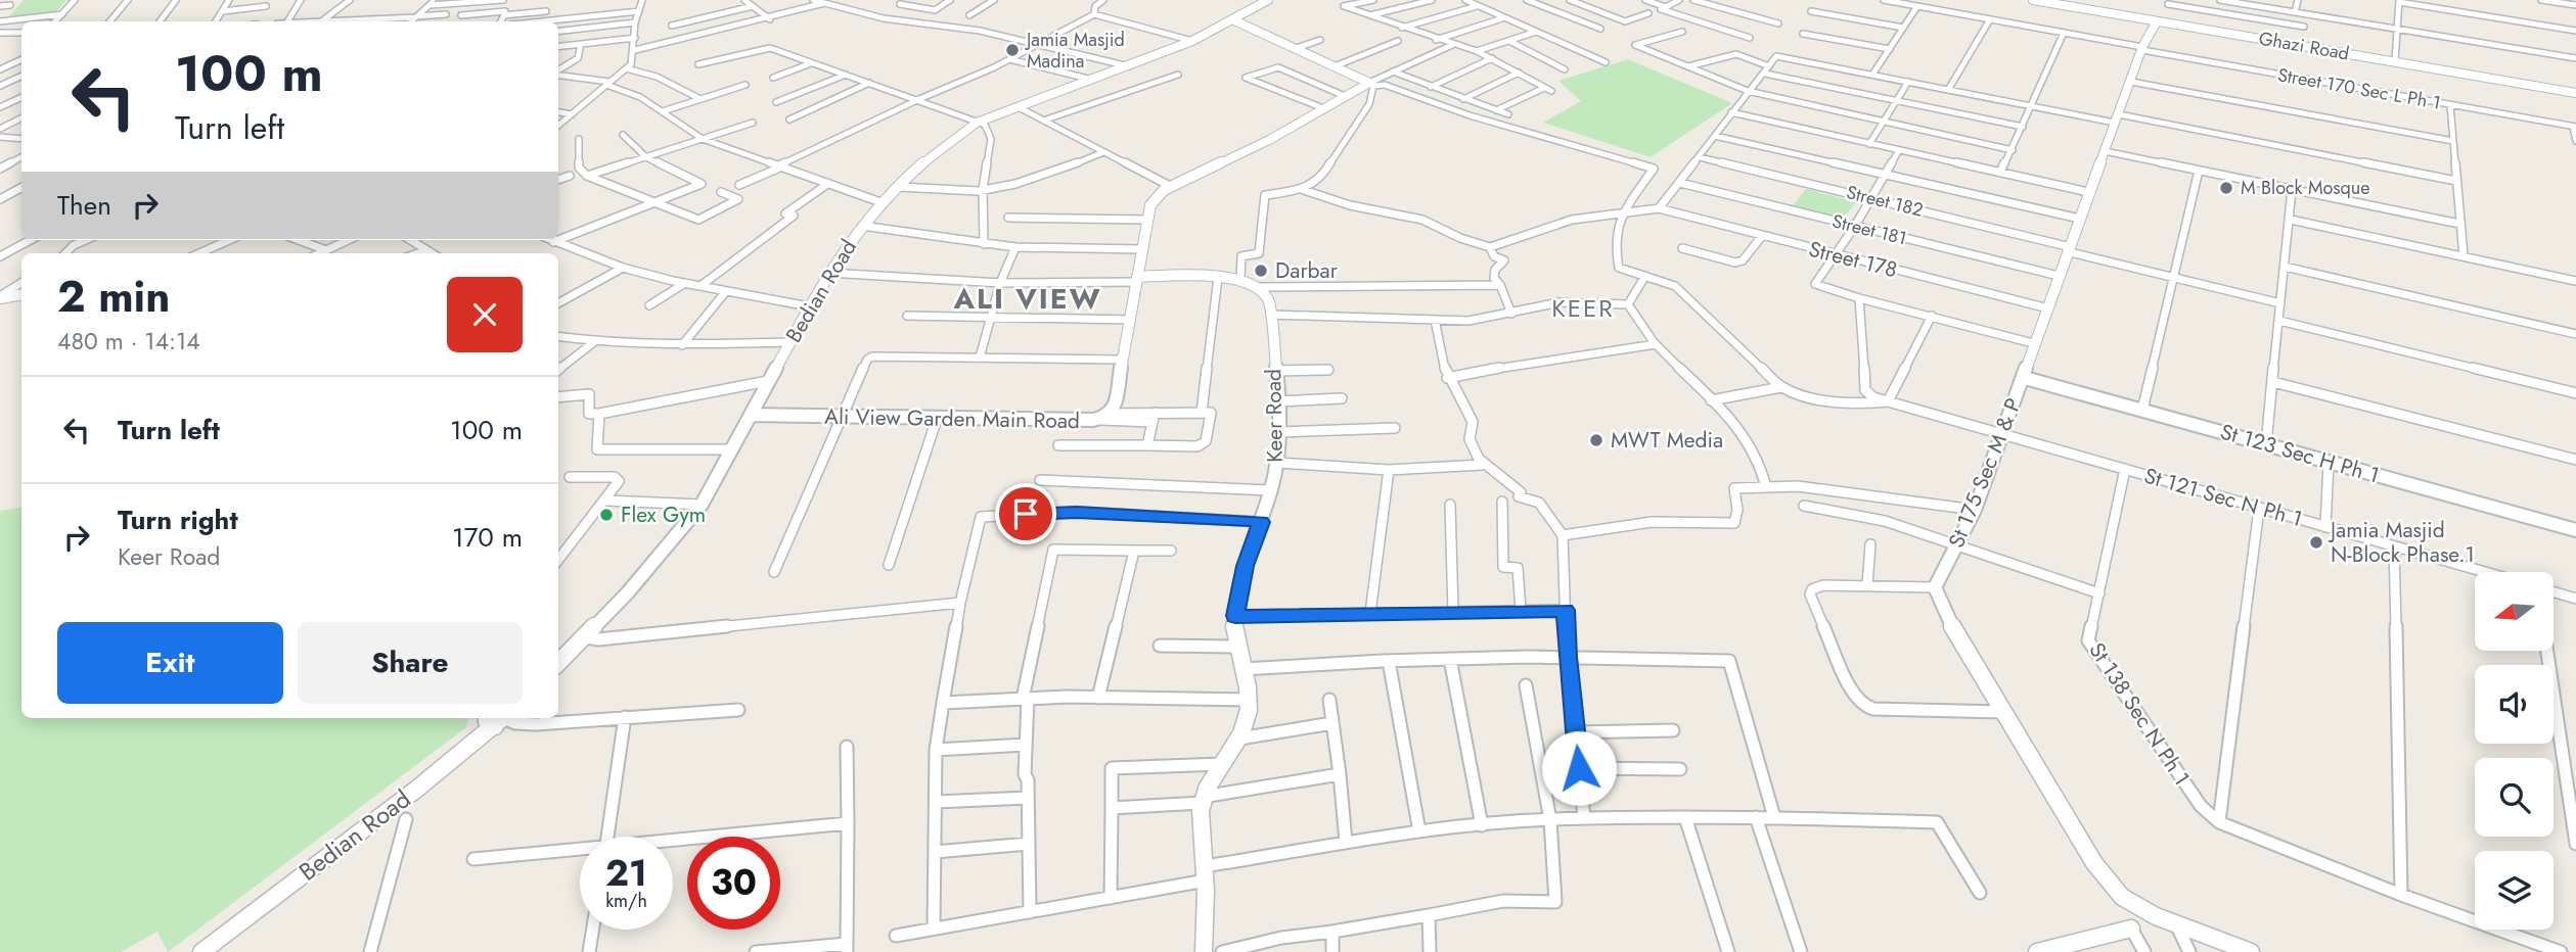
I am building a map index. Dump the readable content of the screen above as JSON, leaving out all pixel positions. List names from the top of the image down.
{
  "streets": {
    "main road": ["Bedian Road"],
    "street": [
      "Ghazi Road",
      "Street 170 Sec L Ph 1",
      "Street 182",
      "Street 181",
      "Street 178",
      "Keer Road",
      "Ali View Garden Main Road",
      "St 123 Sec H Ph 1",
      "St 175 Sec M & P",
      "St 121 Sec N Ph 1",
      "St 138 Sec N Ph 1"
    ]
  },
  "crossings": [
    ["Ghazi Road", "St 175 Sec M & P"],
    ["Street 170 Sec L Ph 1", "St 175 Sec M & P"],
    ["Street 182", "St 175 Sec M & P"],
    ["Street 181", "St 175 Sec M & P"],
    ["Street 178", "St 175 Sec M & P"],
    ["Bedian Road", "Ali View Garden Main Road"],
    ["St 123 Sec H Ph 1", "St 175 Sec M & P"],
    ["St 175 Sec M & P", "St 121 Sec N Ph 1"],
    ["St 121 Sec N Ph 1", "St 138 Sec N Ph 1"]
  ],
  "districts": ["ALI VIEW", "KEER"],
  "places": [
    "Jamia Masjid Madina",
    "M Block Mosque",
    "Darbar",
    "MWT Media",
    "Flex Gym",
    "Jamia Masjid N-Block Phase.1"
  ],
  "north": "left",
  "page": {
    "turn": ["100 m", "Turn left"],
    "then": "Then",
    "heading": ["2 min", "480 m · 14:14"],
    "list": [
      {
        "name": "Turn left",
        "value": "100 m"
      },
      {
        "name": "Turn right",
        "note": "Keer Road",
        "value": "170 m"
      }
    ],
    "buttons": ["Exit", "Share"],
    "speed": "21 km/h",
    "limit": "30"
  }
}
